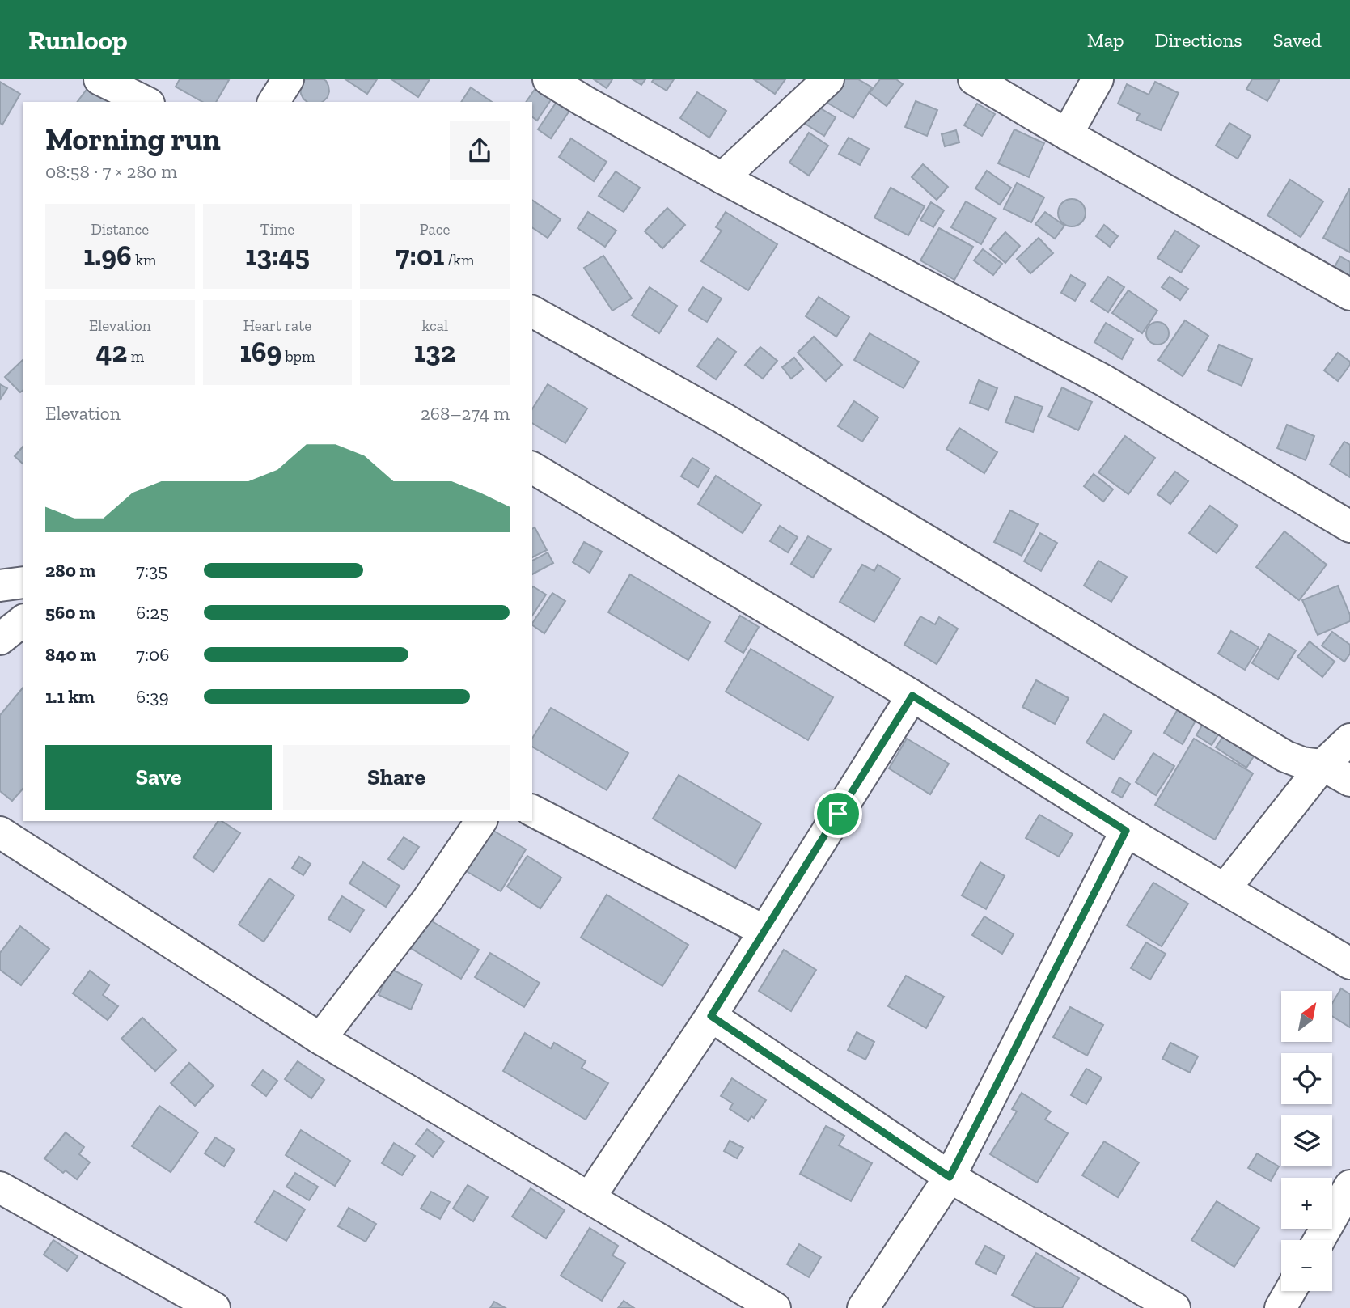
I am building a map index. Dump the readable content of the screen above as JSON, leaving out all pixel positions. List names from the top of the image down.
{
  "north": "top right",
  "page": {
    "header": "Runloop",
    "nav": ["Map", "Directions", "Saved"],
    "heading": ["Morning run", "08:58 · 7 × 280 m"],
    "stats": [
      ["Distance", "1.96 km"],
      ["Time", "13:45"],
      ["Pace", "7:01 /km"],
      ["Elevation", "42 m"],
      ["Heart rate", "169 bpm"],
      ["kcal", "132"]
    ],
    "chart": ["Elevation", "268–274 m"],
    "list": [
      {
        "name": "280 m",
        "note": "7:35"
      },
      {
        "name": "560 m",
        "note": "6:25"
      },
      {
        "name": "840 m",
        "note": "7:06"
      },
      {
        "name": "1.1 km",
        "note": "6:39"
      }
    ],
    "buttons": ["Save", "Share"],
    "map_buttons": ["+", "−"]
  }
}
